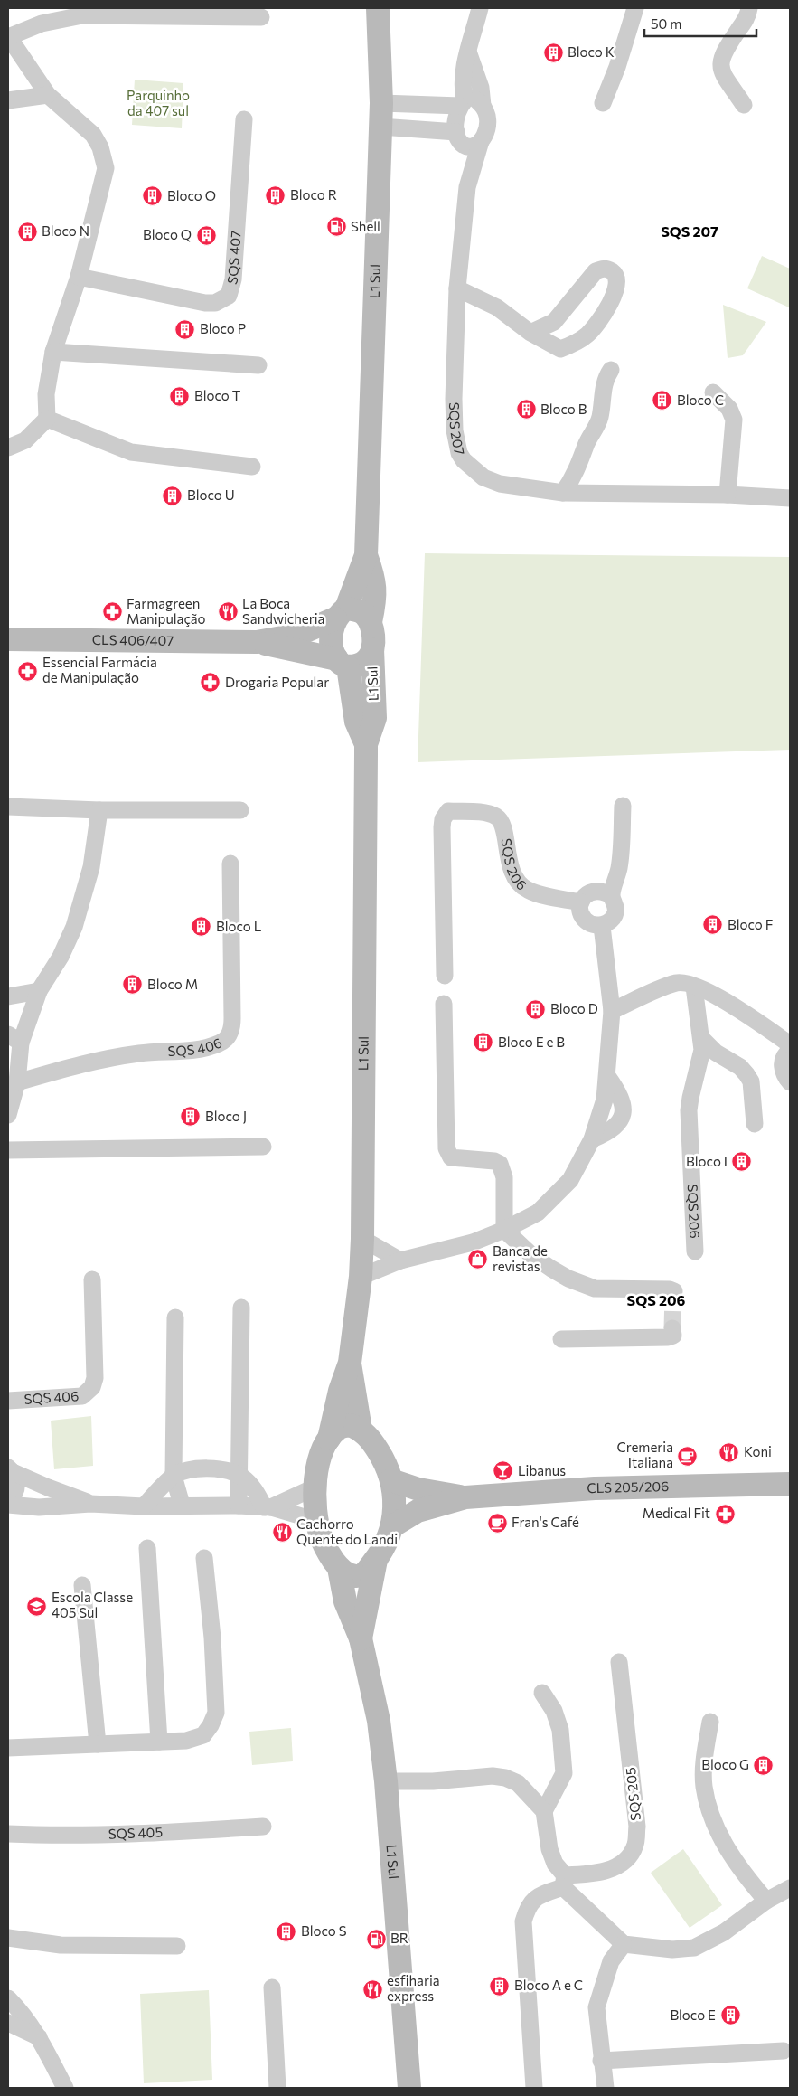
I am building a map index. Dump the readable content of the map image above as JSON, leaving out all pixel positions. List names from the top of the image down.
{
  "streets": {
    "street": [
      "SQS 407",
      "L1 Sul",
      "SQS 207",
      "CLS 406/407",
      "SQS 206",
      "SQS 406",
      "CLS 205/206",
      "SQS 205",
      "SQS 405"
    ]
  },
  "crossings": [
    ["L1 Sul", "CLS 406/407"]
  ],
  "districts": ["SQS 207", "SQS 206"],
  "parks": ["Parquinho da 407 sul"],
  "places": {
    "building": [
      "Bloco K",
      "Bloco R",
      "Bloco O",
      "Bloco N",
      "Bloco Q",
      "Bloco P",
      "Bloco T",
      "Bloco C",
      "Bloco B",
      "Bloco U",
      "Bloco F",
      "Bloco L",
      "Bloco M",
      "Bloco D",
      "Bloco E e B",
      "Bloco J",
      "Bloco I",
      "Bloco G",
      "Bloco S",
      "Bloco A e C",
      "Bloco E"
    ],
    "fuel station": ["Shell", "BR"],
    "pharmacy": [
      "Farmagreen Manipulação",
      "Essencial Farmácia de Manipulação",
      "Drogaria Popular",
      "Medical Fit"
    ],
    "restaurant": [
      "La Boca Sandwicheria",
      "Koni",
      "Cachorro Quente do Landi",
      "esfiharia express"
    ],
    "shop": ["Banca de revistas"],
    "cafe": ["Cremeria Italiana", "Fran's Café"],
    "bar": ["Libanus"],
    "school or university": ["Escola Classe 405 Sul"]
  },
  "scale_bar": "50 m"
}
